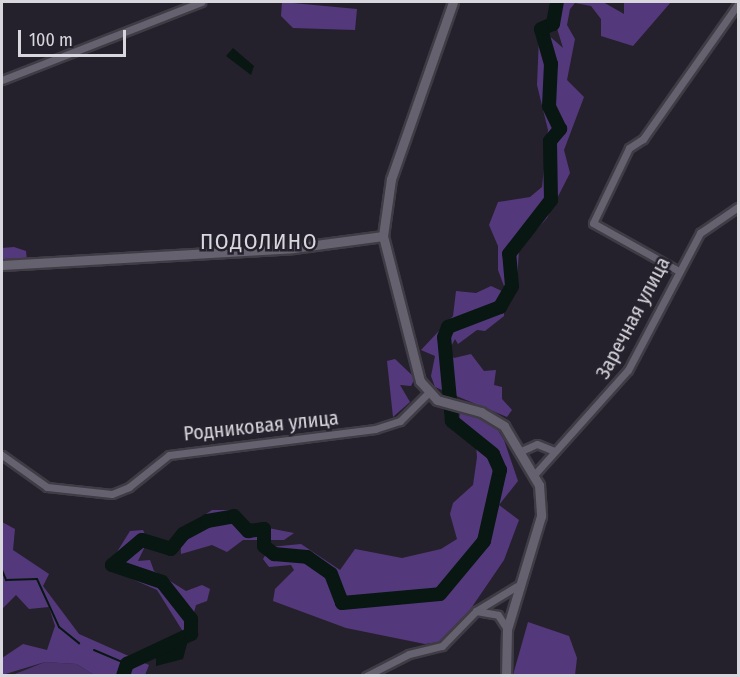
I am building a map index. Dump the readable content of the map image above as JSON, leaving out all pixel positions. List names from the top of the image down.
{
  "streets": {
    "street": ["Заречная улица", "Родниковая улица"]
  },
  "districts": ["ПОДОЛИНО"],
  "scale_bar": "100 m"
}
